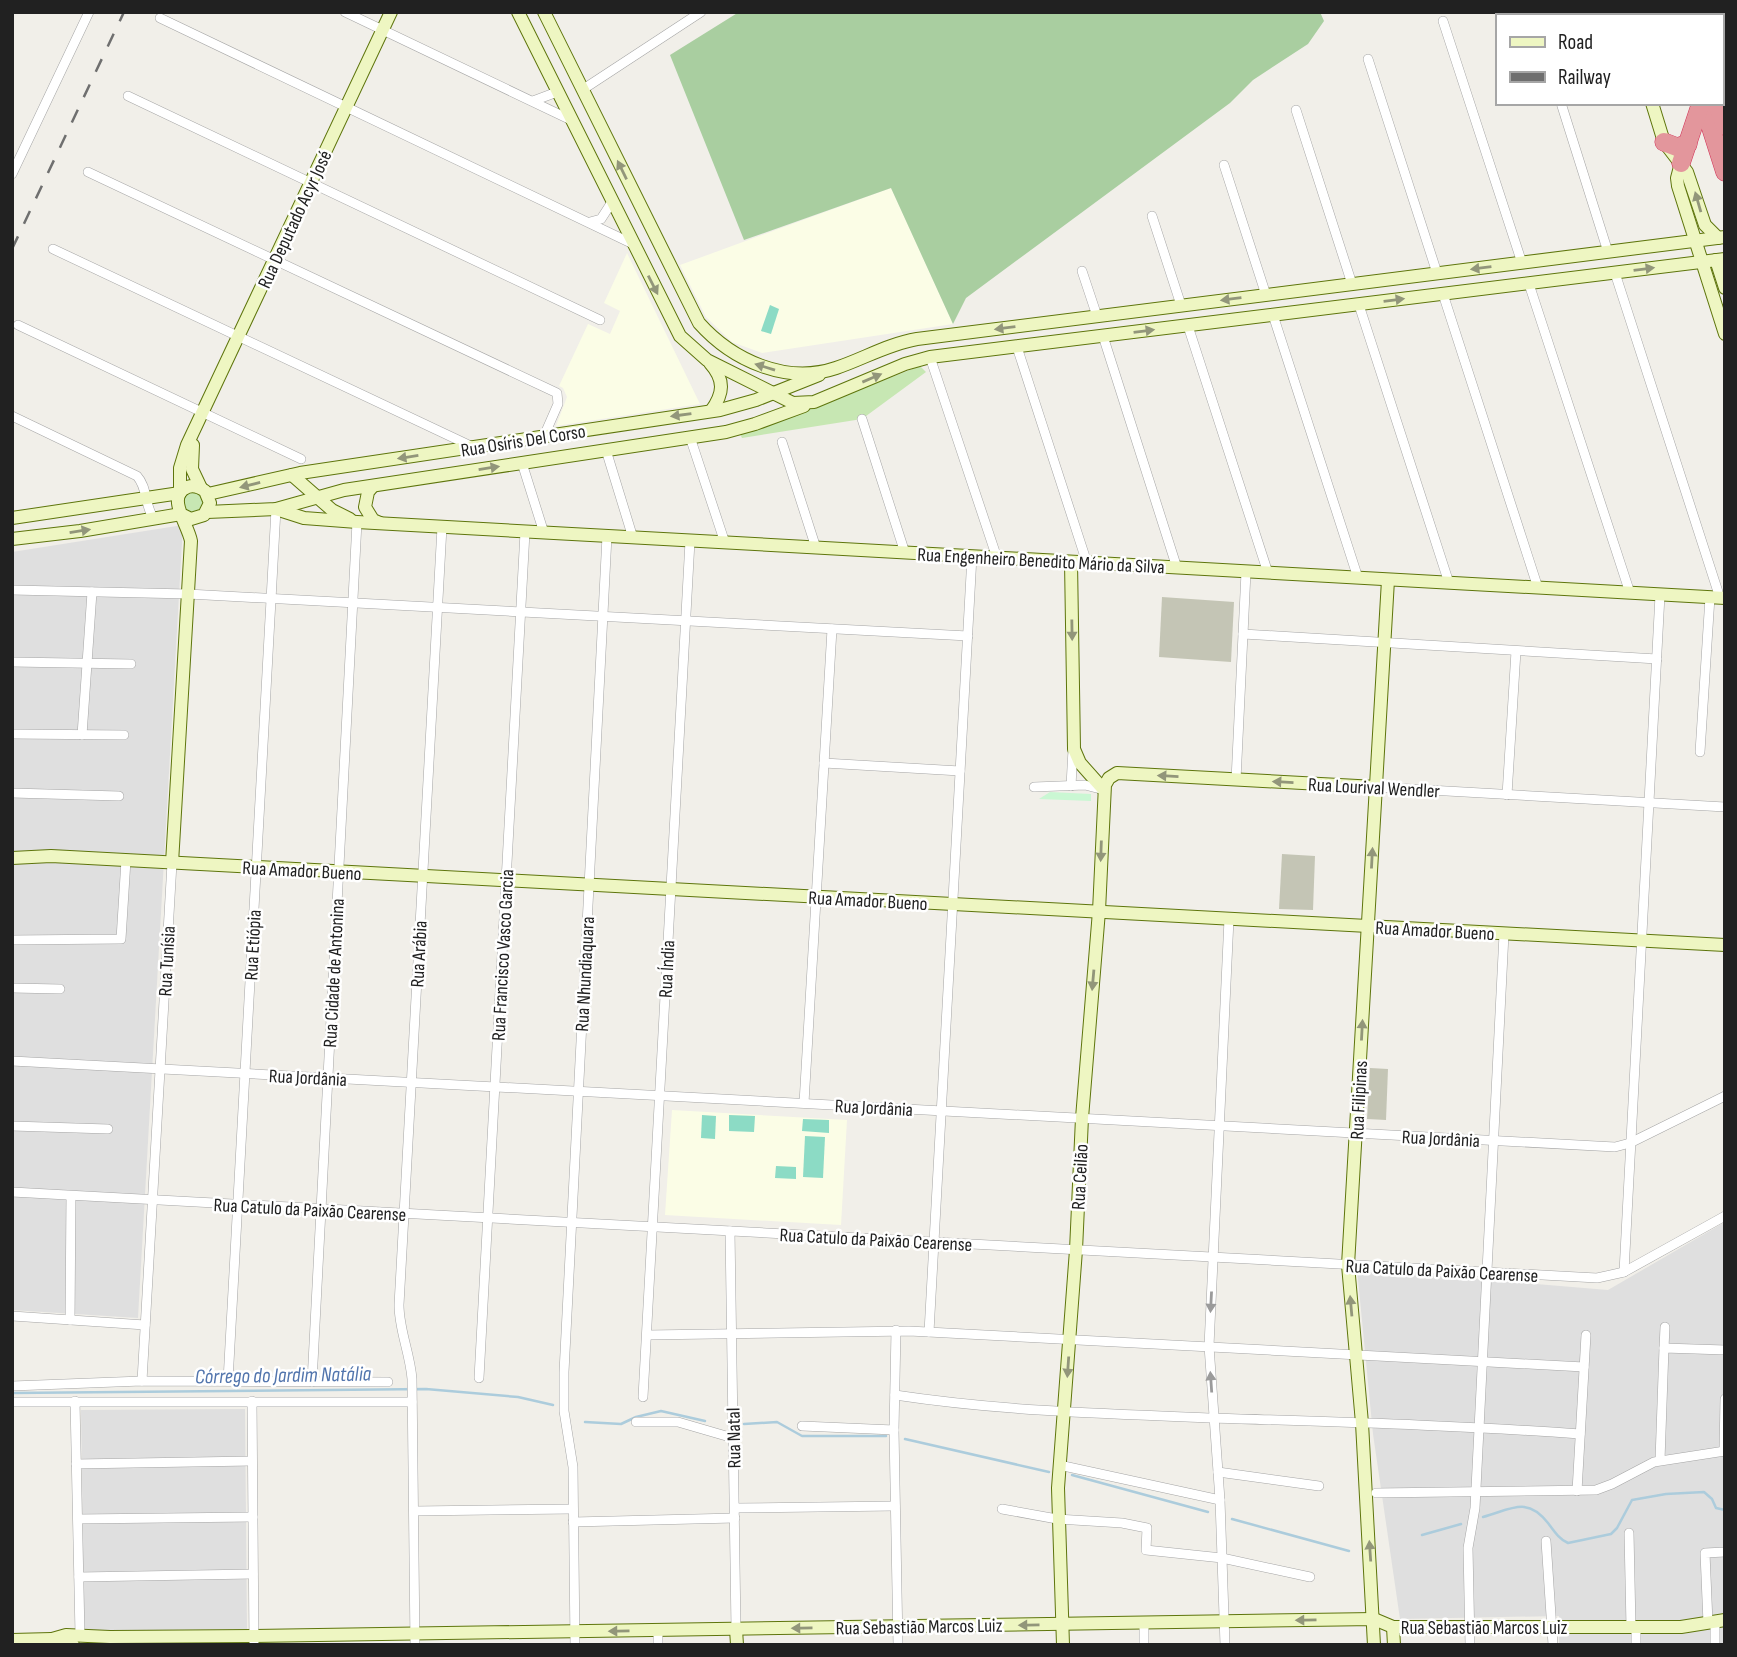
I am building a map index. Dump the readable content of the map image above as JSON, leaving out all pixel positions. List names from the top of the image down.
{
  "streets": {
    "street": [
      "Rua Deputado Acyr José",
      "Rua Osíris Del Corso",
      "Rua Engenheiro Benedito Mário da Silva",
      "Rua Lourival Wendler",
      "Rua Amador Bueno",
      "Rua Etiópia",
      "Rua Arábia",
      "Rua Francisco Vasco Garcia",
      "Rua Tunísia",
      "Rua Índia",
      "Rua Cidade de Antonina",
      "Rua Nhundiaquara",
      "Rua Jordânia",
      "Rua Filipinas",
      "Rua Ceilão",
      "Rua Catulo da Paixão Cearense",
      "Rua Natal",
      "Rua Sebastião Marcos Luiz"
    ]
  },
  "crossings": [
    ["Rua Deputado Acyr José", "Rua Osíris Del Corso"],
    ["Rua Deputado Acyr José", "Rua Tunísia"],
    ["Rua Osíris Del Corso", "Rua Engenheiro Benedito Mário da Silva"],
    ["Rua Osíris Del Corso", "Rua Etiópia"],
    ["Rua Osíris Del Corso", "Rua Tunísia"],
    ["Rua Engenheiro Benedito Mário da Silva", "Rua Etiópia"],
    ["Rua Engenheiro Benedito Mário da Silva", "Rua Arábia"],
    ["Rua Engenheiro Benedito Mário da Silva", "Rua Francisco Vasco Garcia"],
    ["Rua Engenheiro Benedito Mário da Silva", "Rua Índia"],
    ["Rua Engenheiro Benedito Mário da Silva", "Rua Cidade de Antonina"],
    ["Rua Engenheiro Benedito Mário da Silva", "Rua Nhundiaquara"],
    ["Rua Engenheiro Benedito Mário da Silva", "Rua Filipinas"],
    ["Rua Lourival Wendler", "Rua Filipinas"],
    ["Rua Lourival Wendler", "Rua Ceilão"],
    ["Rua Amador Bueno", "Rua Etiópia"],
    ["Rua Amador Bueno", "Rua Arábia"],
    ["Rua Amador Bueno", "Rua Francisco Vasco Garcia"],
    ["Rua Amador Bueno", "Rua Tunísia"],
    ["Rua Amador Bueno", "Rua Índia"],
    ["Rua Amador Bueno", "Rua Cidade de Antonina"],
    ["Rua Amador Bueno", "Rua Nhundiaquara"],
    ["Rua Amador Bueno", "Rua Filipinas"],
    ["Rua Amador Bueno", "Rua Ceilão"],
    ["Rua Etiópia", "Rua Jordânia"],
    ["Rua Etiópia", "Rua Catulo da Paixão Cearense"],
    ["Rua Arábia", "Rua Jordânia"],
    ["Rua Arábia", "Rua Catulo da Paixão Cearense"],
    ["Rua Arábia", "Rua Sebastião Marcos Luiz"],
    ["Rua Francisco Vasco Garcia", "Rua Jordânia"],
    ["Rua Francisco Vasco Garcia", "Rua Catulo da Paixão Cearense"],
    ["Rua Tunísia", "Rua Jordânia"],
    ["Rua Tunísia", "Rua Catulo da Paixão Cearense"],
    ["Rua Índia", "Rua Jordânia"],
    ["Rua Índia", "Rua Catulo da Paixão Cearense"],
    ["Rua Cidade de Antonina", "Rua Jordânia"],
    ["Rua Cidade de Antonina", "Rua Catulo da Paixão Cearense"],
    ["Rua Nhundiaquara", "Rua Jordânia"],
    ["Rua Nhundiaquara", "Rua Catulo da Paixão Cearense"],
    ["Rua Nhundiaquara", "Rua Sebastião Marcos Luiz"],
    ["Rua Jordânia", "Rua Filipinas"],
    ["Rua Jordânia", "Rua Ceilão"],
    ["Rua Filipinas", "Rua Catulo da Paixão Cearense"],
    ["Rua Filipinas", "Rua Sebastião Marcos Luiz"],
    ["Rua Ceilão", "Rua Catulo da Paixão Cearense"],
    ["Rua Ceilão", "Rua Sebastião Marcos Luiz"],
    ["Rua Catulo da Paixão Cearense", "Rua Natal"],
    ["Rua Natal", "Rua Sebastião Marcos Luiz"]
  ],
  "one_way": ["Rua Lourival Wendler", "Rua Filipinas", "Rua Ceilão"],
  "water": ["Córrego do Jardim Natália"],
  "legend": ["Road", "Railway"]
}
